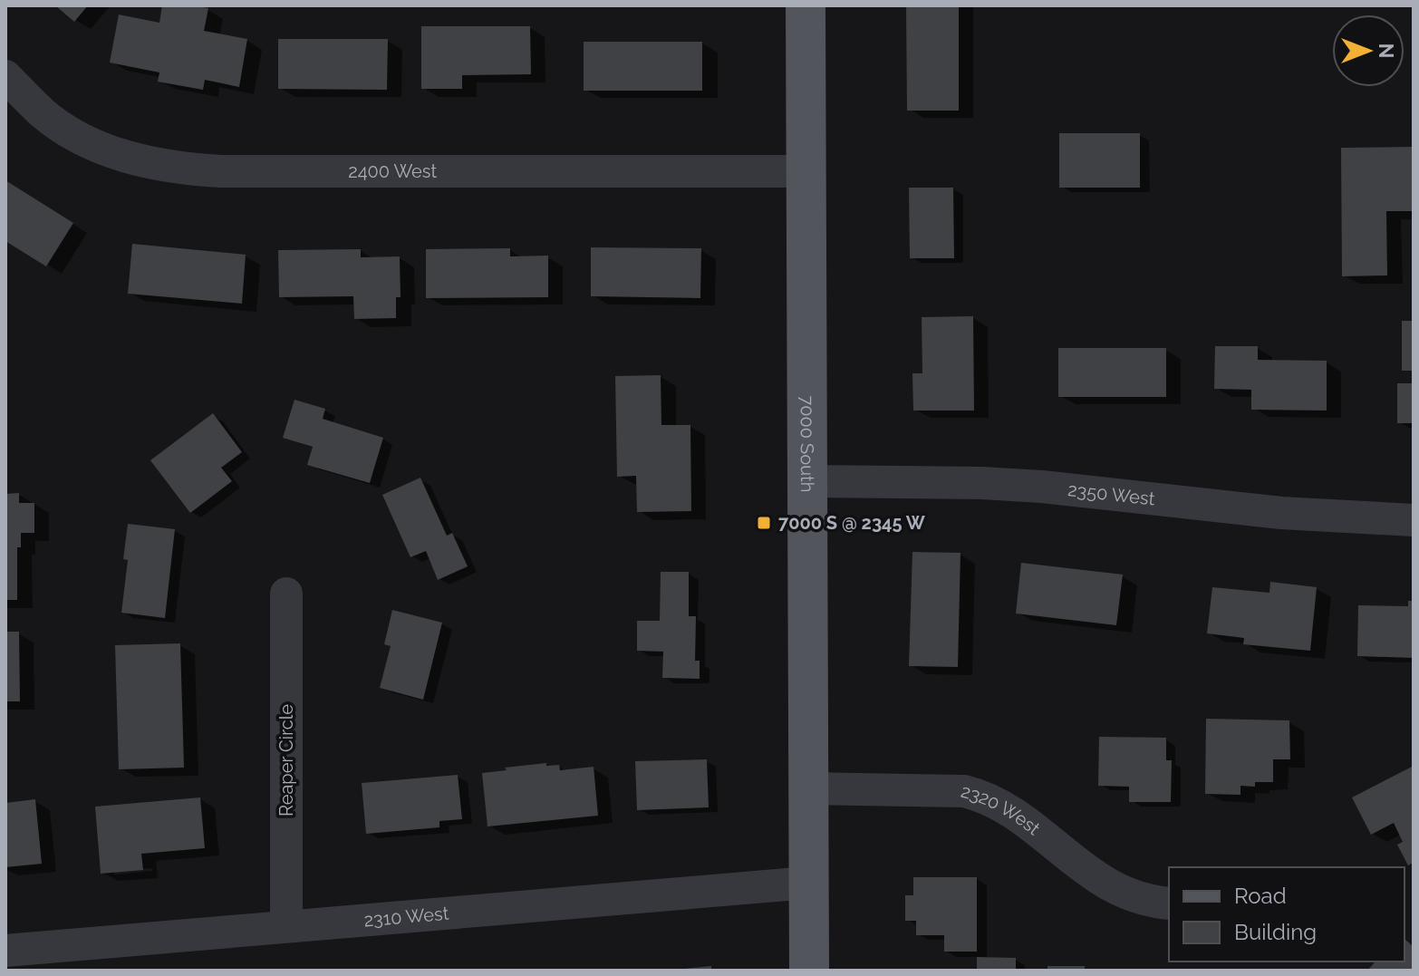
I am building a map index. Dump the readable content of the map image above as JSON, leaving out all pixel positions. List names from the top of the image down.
{
  "streets": {
    "main road": ["7000 South"],
    "street": [
      "2400 West",
      "2350 West",
      "Reaper Circle",
      "2320 West",
      "2310 West"
    ]
  },
  "crossings": [
    ["2400 West", "7000 South"],
    ["7000 South", "2350 West"],
    ["7000 South", "2320 West"],
    ["7000 South", "2310 West"],
    ["Reaper Circle", "2310 West"]
  ],
  "places": {
    "transit": ["7000 S @ 2345 W"]
  },
  "legend": ["Road", "Building"],
  "north": "right"
}
